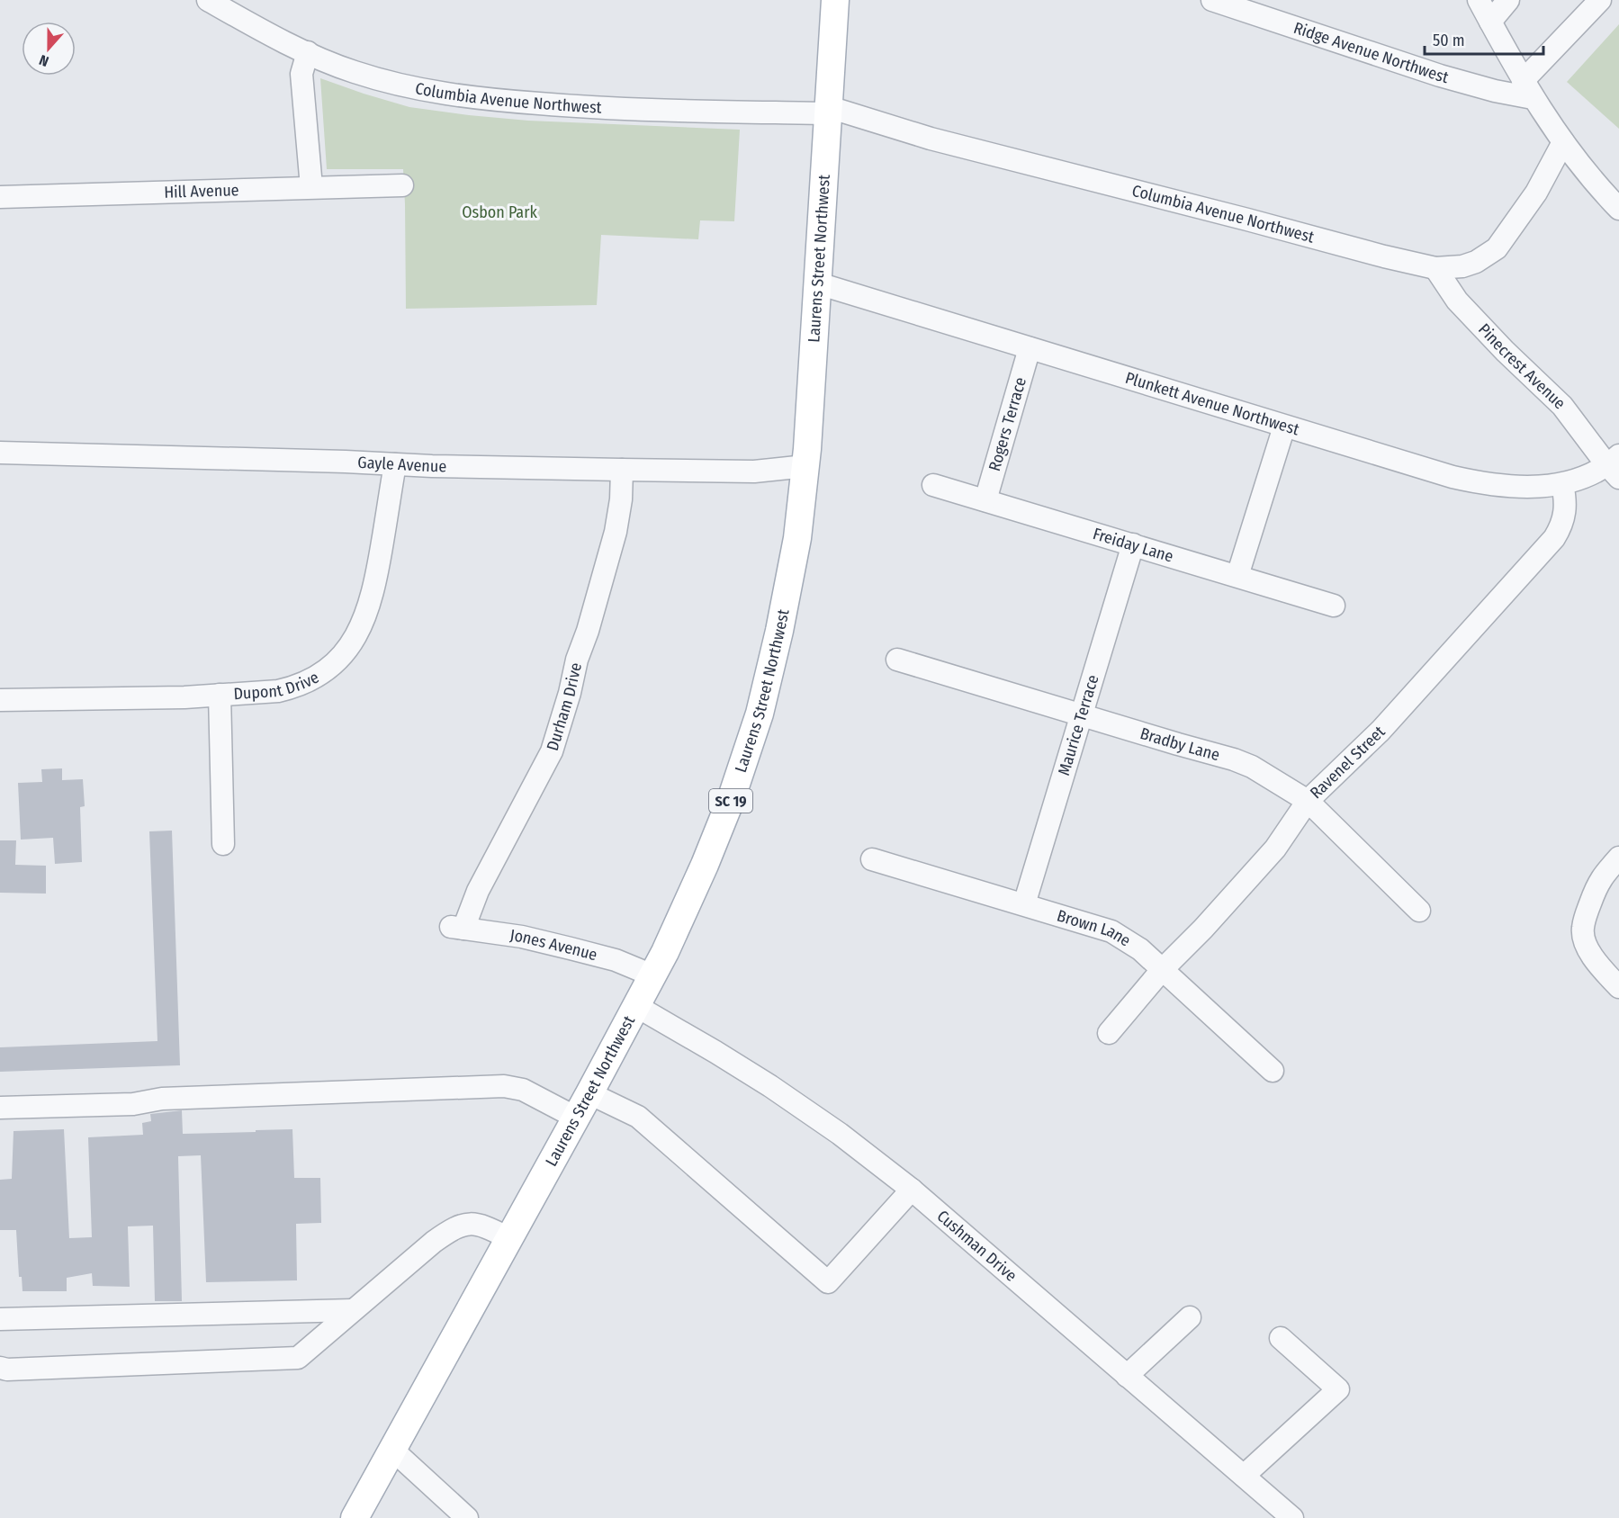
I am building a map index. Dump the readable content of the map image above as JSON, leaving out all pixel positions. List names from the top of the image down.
{
  "streets": {
    "main road": ["Laurens Street Northwest", "SC 19"],
    "street": [
      "Ridge Avenue Northwest",
      "Columbia Avenue Northwest",
      "Hill Avenue",
      "Pinecrest Avenue",
      "Plunkett Avenue Northwest",
      "Rogers Terrace",
      "Gayle Avenue",
      "Freiday Lane",
      "Dupont Drive",
      "Durham Drive",
      "Maurice Terrace",
      "Bradby Lane",
      "Ravenel Street",
      "Brown Lane",
      "Jones Avenue",
      "Cushman Drive"
    ]
  },
  "crossings": [
    ["Columbia Avenue Northwest", "Laurens Street Northwest"],
    ["Columbia Avenue Northwest", "Pinecrest Avenue"],
    ["Laurens Street Northwest", "Plunkett Avenue Northwest"],
    ["Laurens Street Northwest", "Gayle Avenue"],
    ["Laurens Street Northwest", "Jones Avenue"],
    ["Laurens Street Northwest", "Cushman Drive"],
    ["Pinecrest Avenue", "Plunkett Avenue Northwest"],
    ["Plunkett Avenue Northwest", "Rogers Terrace"],
    ["Plunkett Avenue Northwest", "Ravenel Street"],
    ["Rogers Terrace", "Freiday Lane"],
    ["Gayle Avenue", "Dupont Drive"],
    ["Gayle Avenue", "Durham Drive"],
    ["Freiday Lane", "Maurice Terrace"],
    ["Durham Drive", "Jones Avenue"],
    ["Maurice Terrace", "Bradby Lane"],
    ["Maurice Terrace", "Brown Lane"],
    ["Bradby Lane", "Ravenel Street"],
    ["Ravenel Street", "Brown Lane"]
  ],
  "parks": ["Osbon Park"],
  "scale_bar": "50 m",
  "north": "bottom"
}
